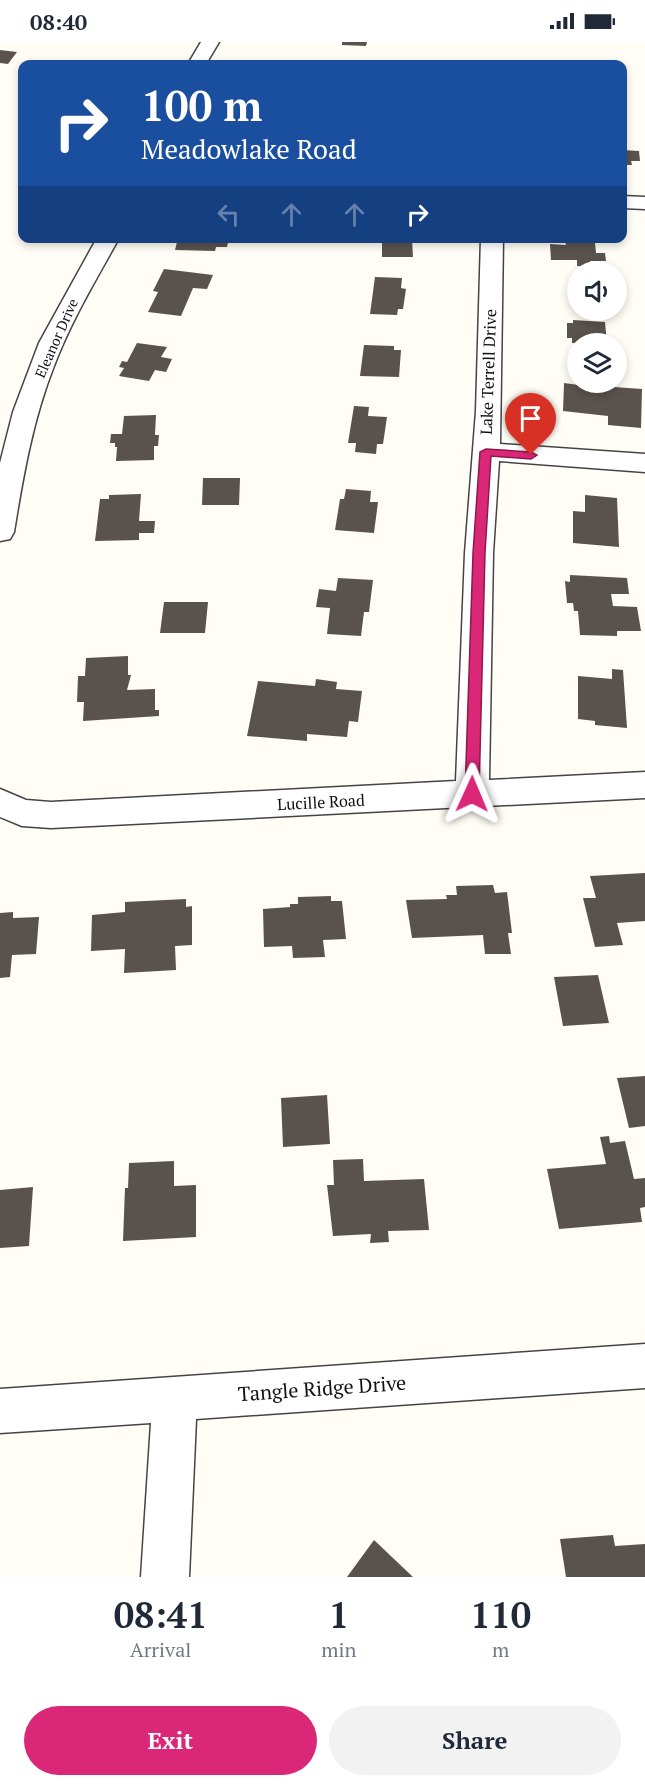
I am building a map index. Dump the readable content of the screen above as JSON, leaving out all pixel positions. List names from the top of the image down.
{
  "streets": {
    "street": [
      "Eleanor Drive",
      "Lake Terrell Drive",
      "Lucille Road",
      "Tangle Ridge Drive"
    ]
  },
  "crossings": [
    ["Lake Terrell Drive", "Lucille Road"]
  ],
  "page": {
    "status": "08:40",
    "turn": ["100 m", "Meadowlake Road"],
    "eta": [
      "08:41",
      "Arrival",
      "1",
      "min",
      "110",
      "m"
    ],
    "buttons": ["Exit", "Share"]
  }
}
